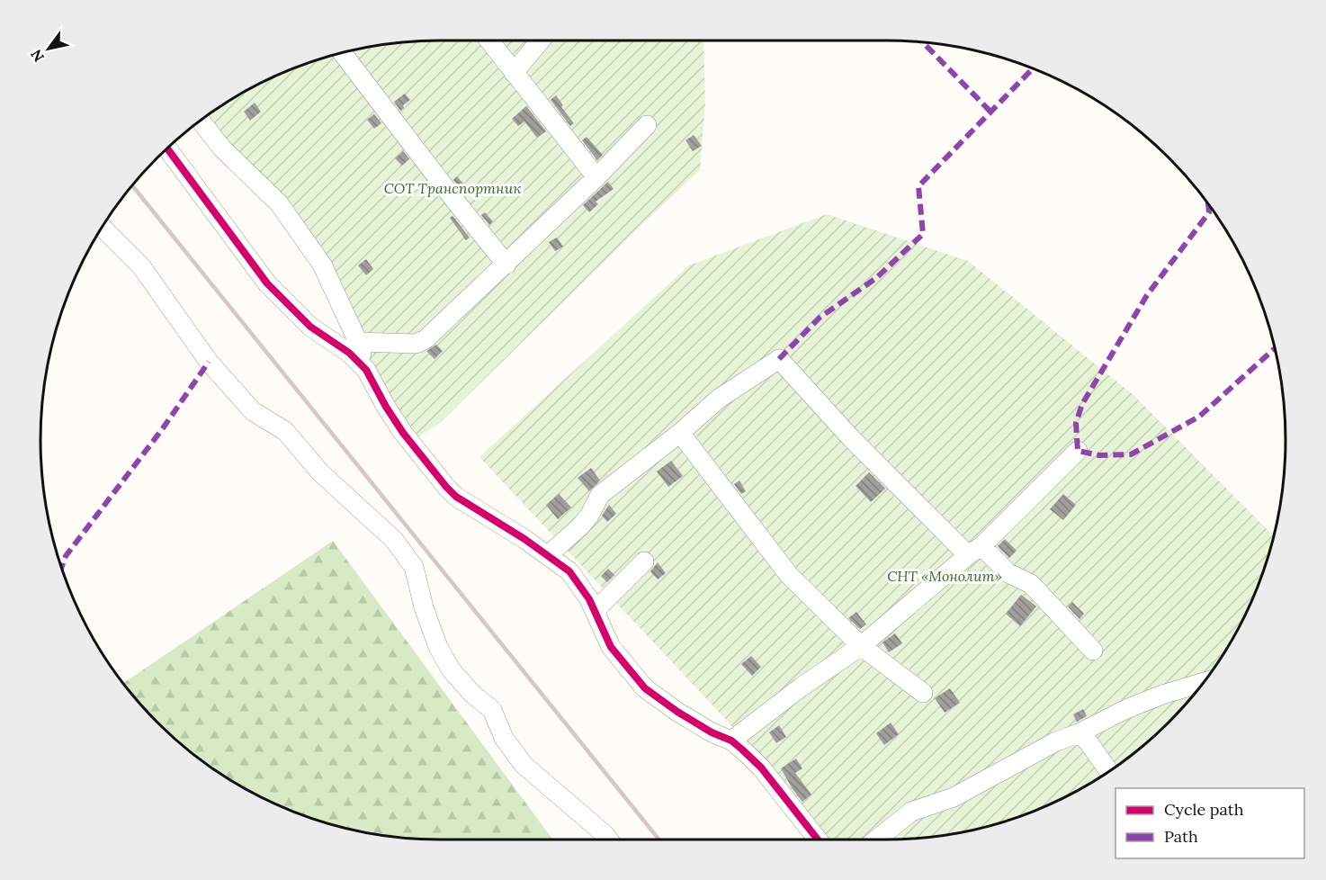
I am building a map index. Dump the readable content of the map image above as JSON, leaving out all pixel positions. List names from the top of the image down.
{
  "parks": ["СОТ Транспортник", "СНТ «Монолит»"],
  "legend": ["Cycle path", "Path"],
  "north": "bottom left"
}
